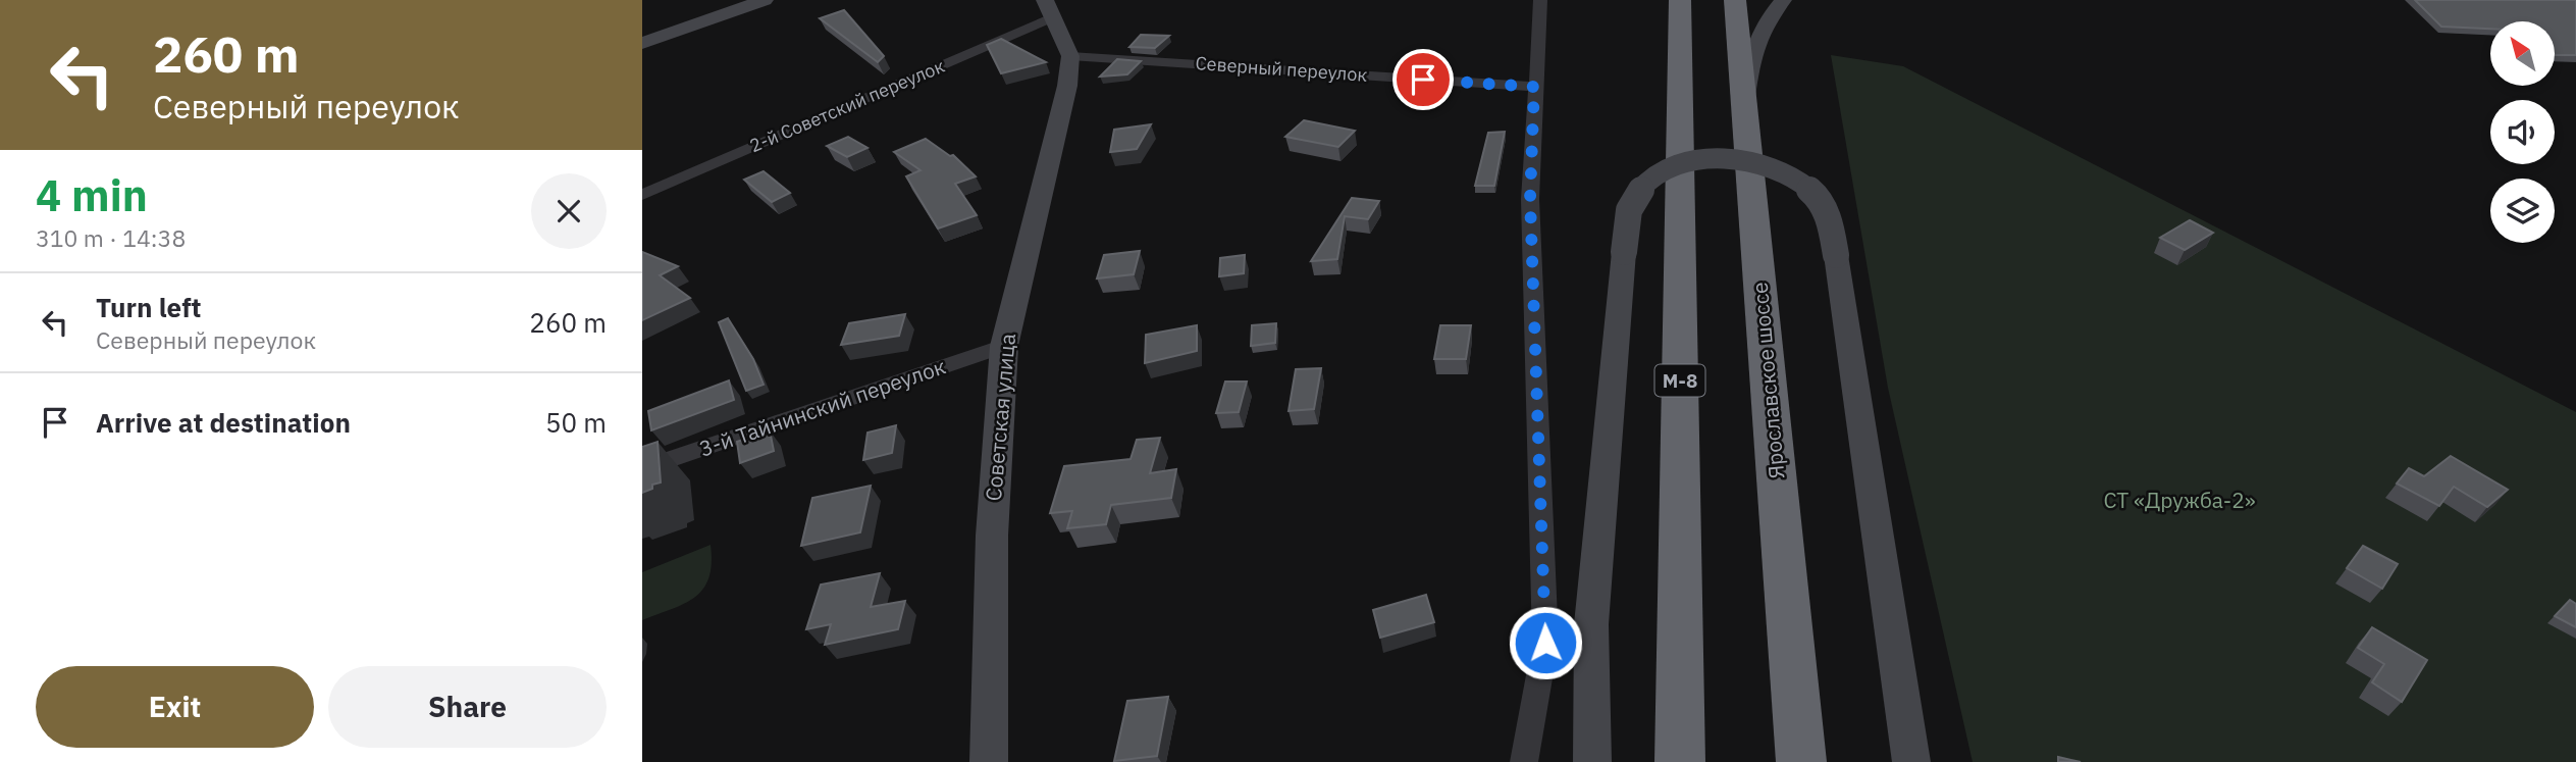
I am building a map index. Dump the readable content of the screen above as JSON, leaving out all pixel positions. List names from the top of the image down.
{
  "streets": {
    "highway": ["М-8", "Ярославское шоссе"],
    "street": [
      "Северный переулок",
      "2-й Советский переулок",
      "3-й Тайнинский переулок",
      "Советская улица"
    ]
  },
  "crossings": [
    ["Северный переулок", "Советская улица"],
    ["3-й Тайнинский переулок", "Советская улица"]
  ],
  "parks": ["СТ «Дружба-2»"],
  "north": "top left",
  "page": {
    "turn": ["260 m", "Северный переулок"],
    "heading": ["4 min", "310 m · 14:38"],
    "list": [
      {
        "name": "Turn left",
        "note": "Северный переулок",
        "value": "260 m"
      },
      {
        "name": "Arrive at destination",
        "value": "50 m"
      }
    ],
    "buttons": ["Exit", "Share"]
  }
}
